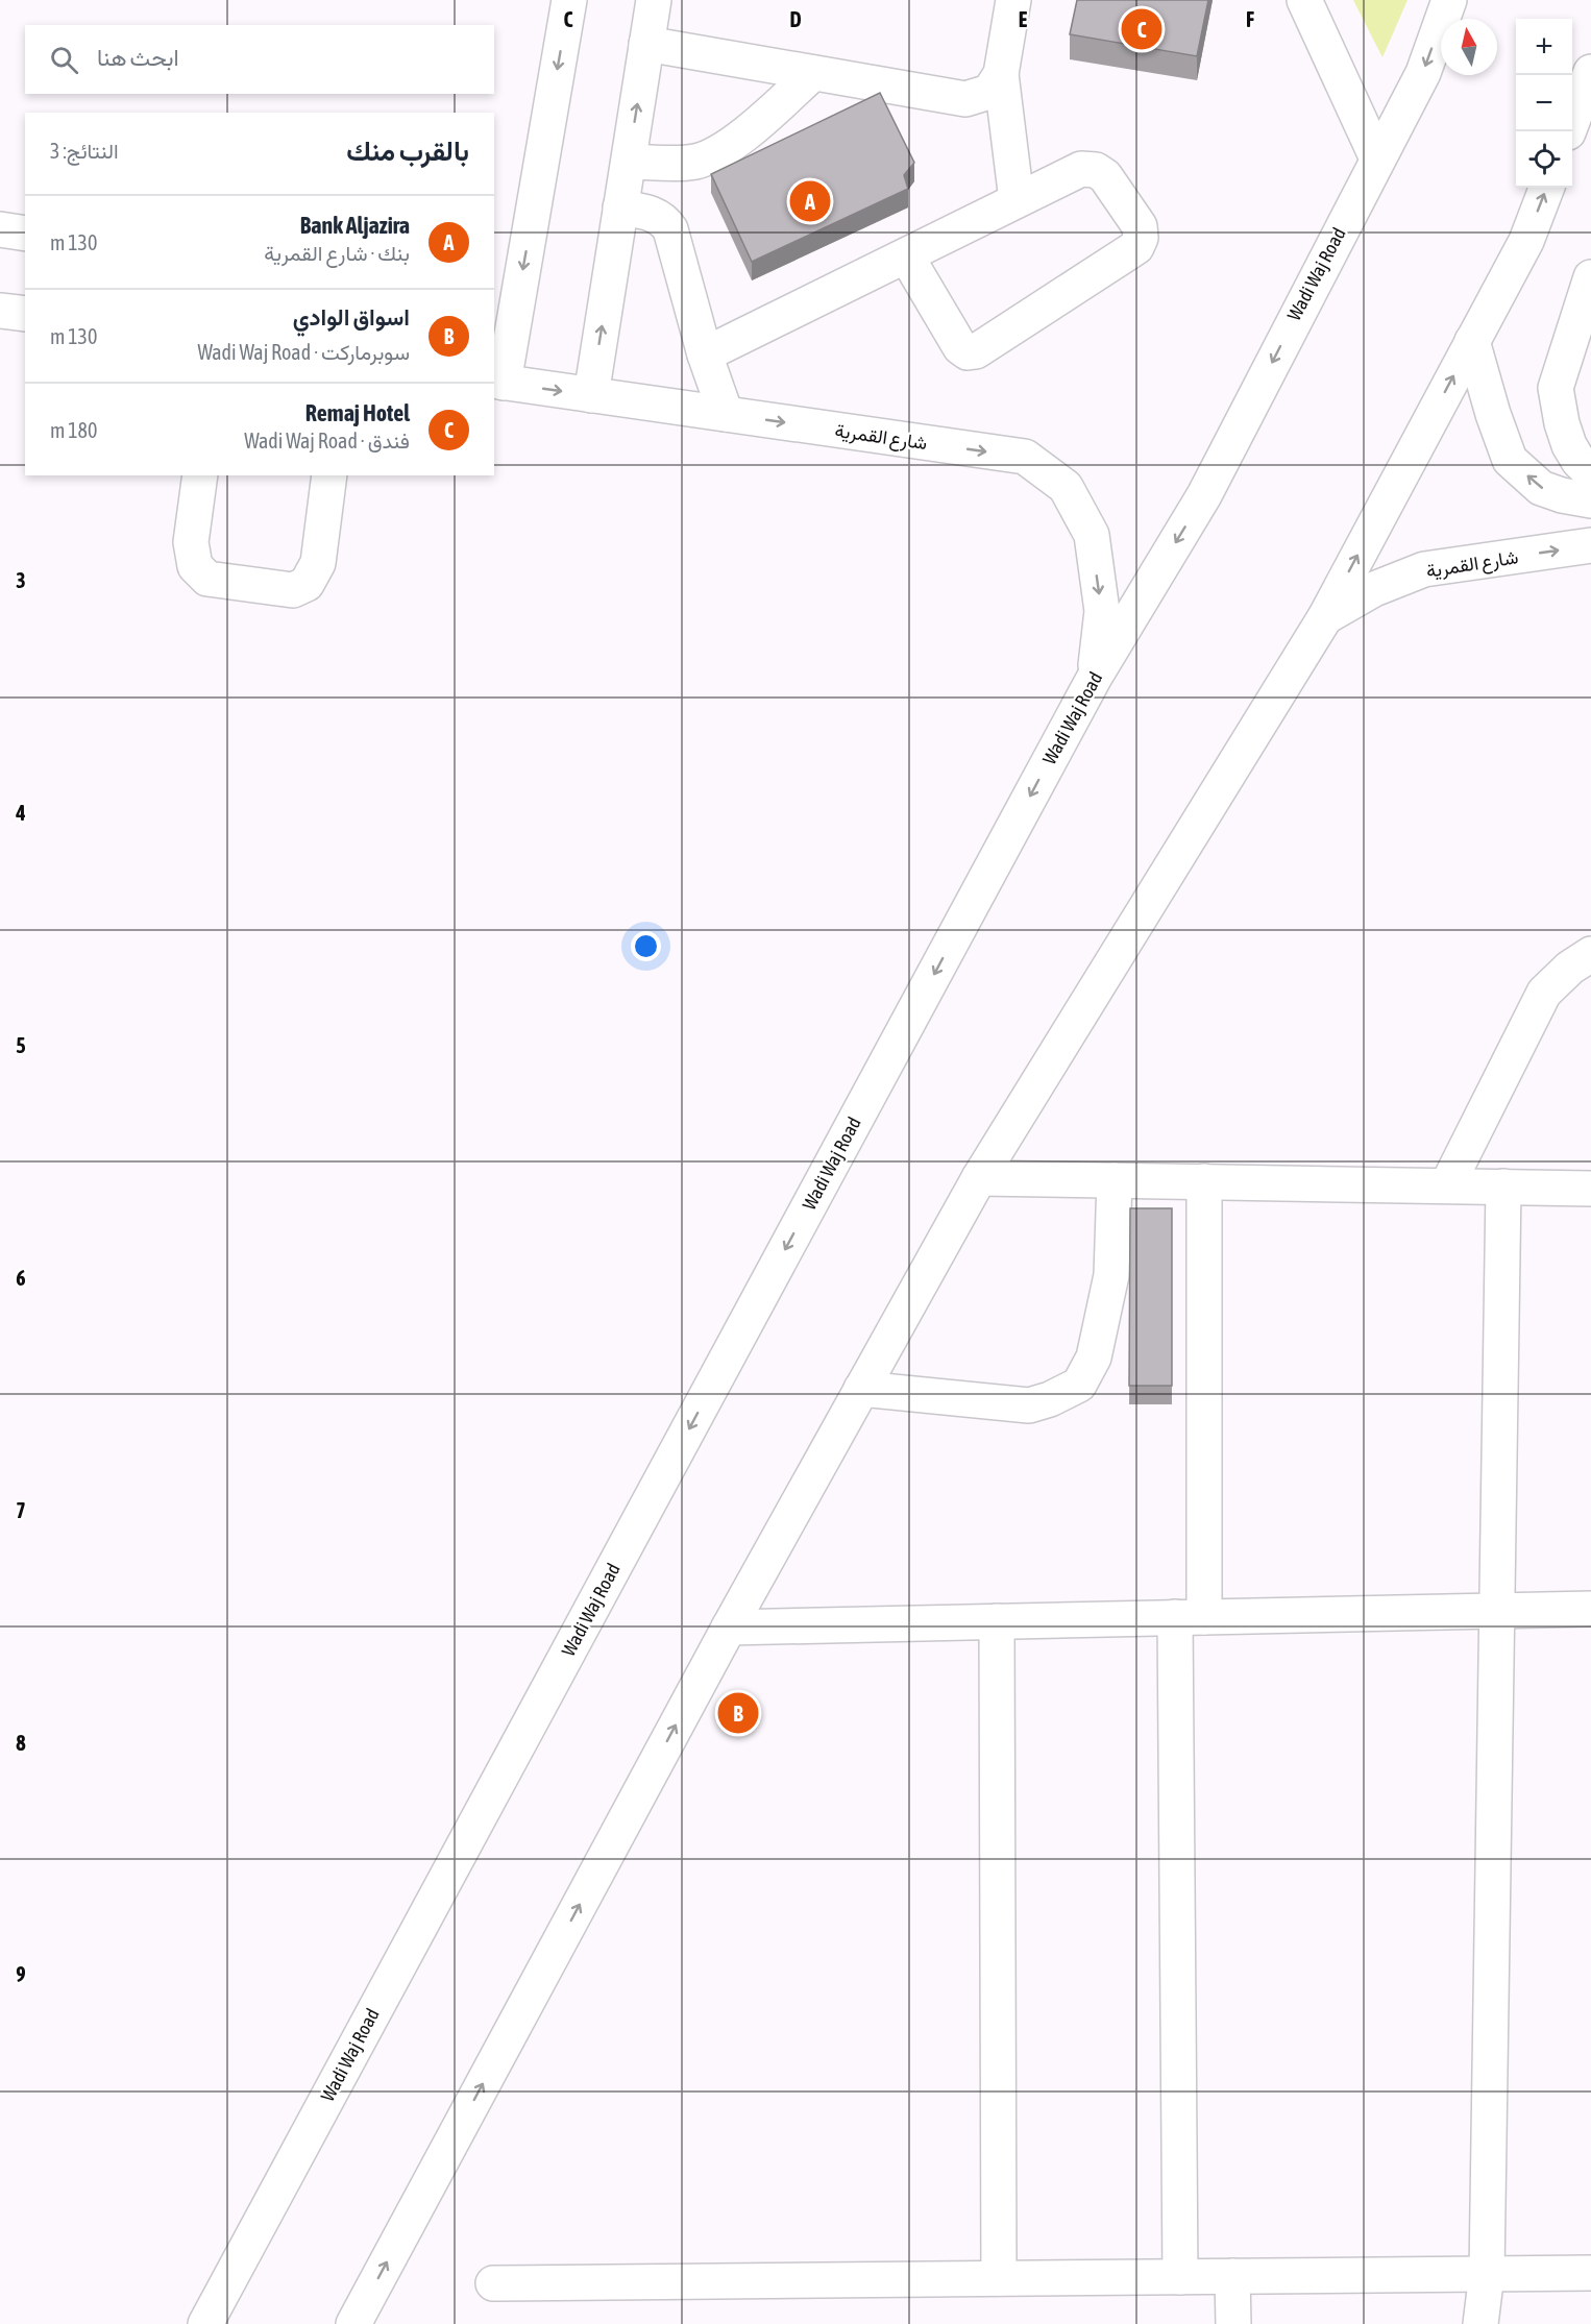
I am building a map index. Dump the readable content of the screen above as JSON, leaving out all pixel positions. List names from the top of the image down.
{
  "streets": {
    "street": ["Wadi Waj Road", "شارع القمرية"]
  },
  "crossings": [
    ["Wadi Waj Road", "شارع القمرية"]
  ],
  "one_way": ["شارع القمرية"],
  "north": "top",
  "page": {
    "pins": ["C", "A", "B"],
    "map_buttons": ["+", "−"],
    "search": "ابحث هنا",
    "heading": ["بالقرب منك", "النتائج: 3"],
    "list": [
      {
        "mark": "A",
        "name": "Bank Aljazira",
        "note": "بنك · شارع القمرية",
        "value": "130 m"
      },
      {
        "mark": "B",
        "name": "اسواق الوادي",
        "note": "سوبرماركت · Wadi Waj Road",
        "value": "130 m"
      },
      {
        "mark": "C",
        "name": "Remaj Hotel",
        "note": "فندق · Wadi Waj Road",
        "value": "180 m"
      }
    ]
  },
  "grid": {
    "columns": [
      "C",
      "D",
      "E",
      "F"
    ],
    "rows": [
      "3",
      "4",
      "5",
      "6",
      "7",
      "8",
      "9"
    ]
  }
}
